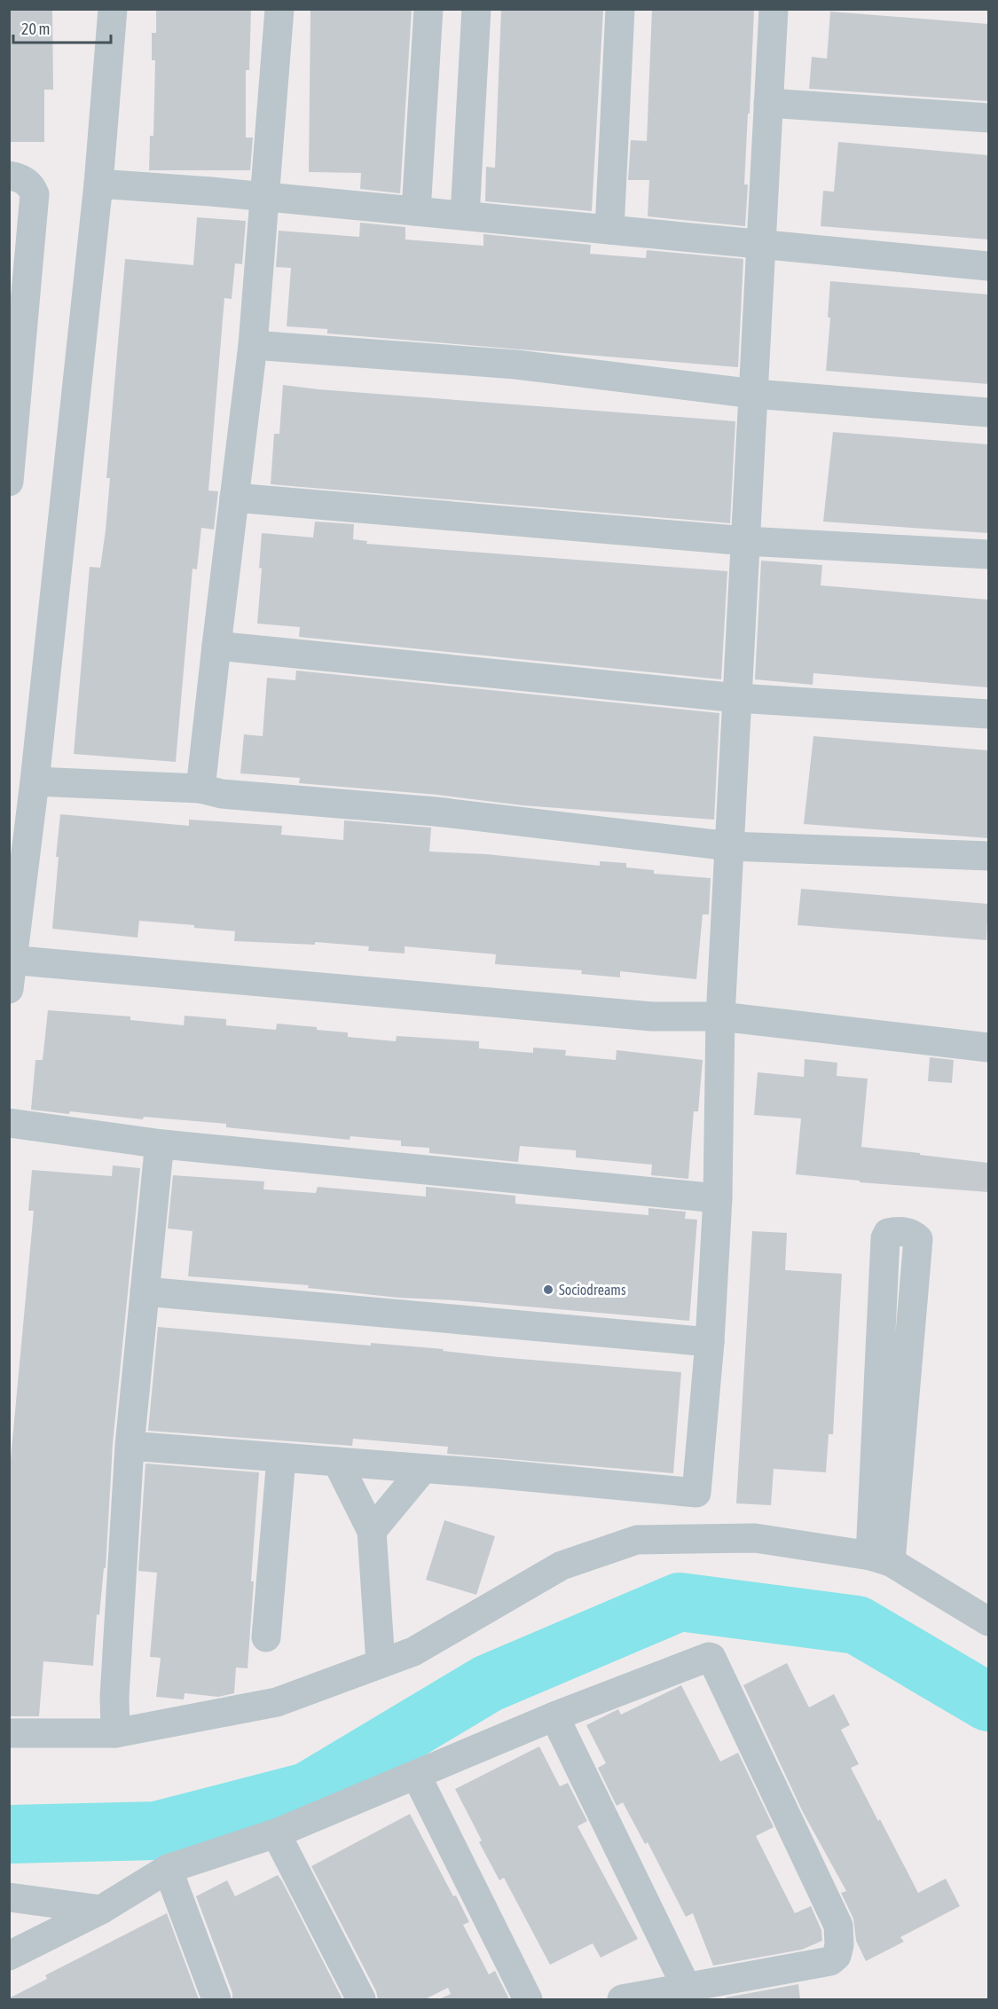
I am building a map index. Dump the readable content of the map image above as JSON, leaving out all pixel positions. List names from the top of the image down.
{
  "places": ["Sociodreams"],
  "scale_bar": "20 m"
}
